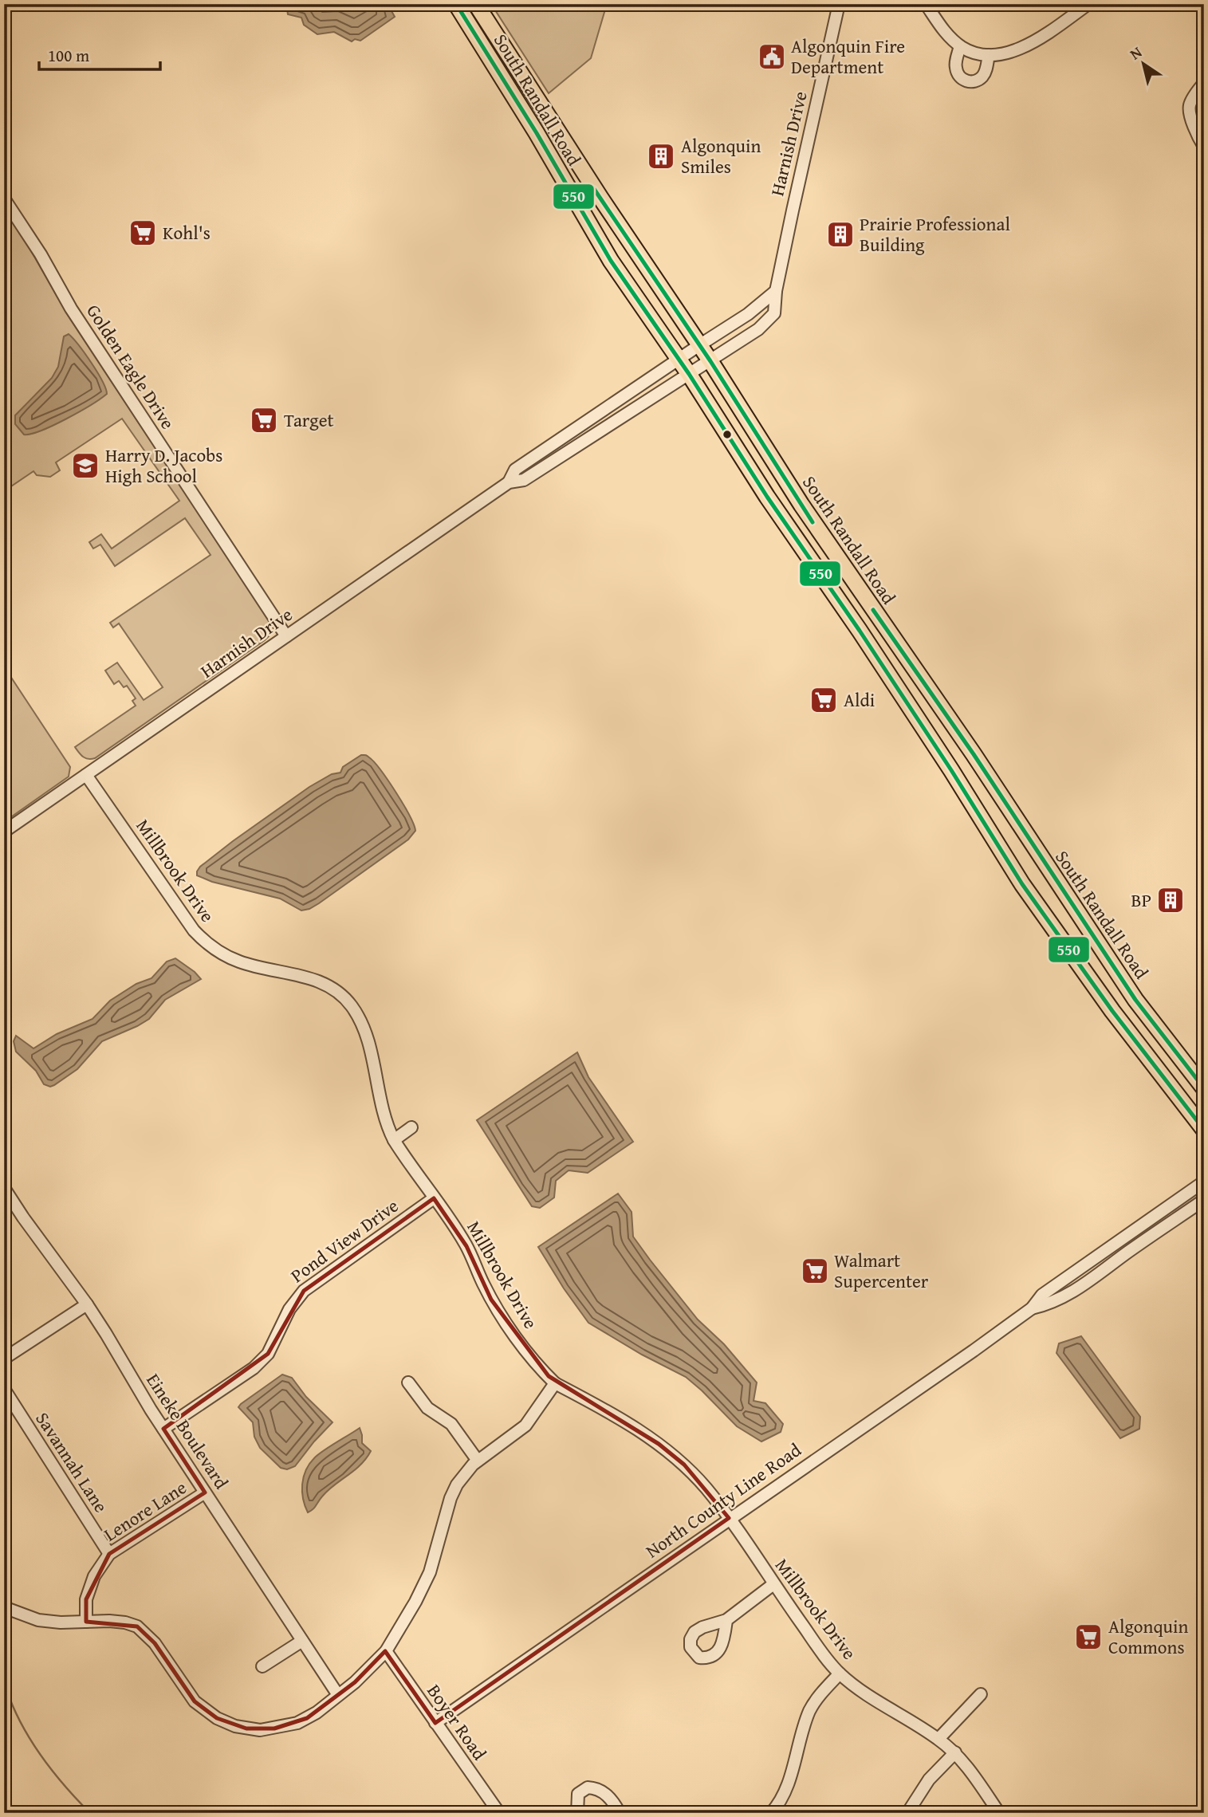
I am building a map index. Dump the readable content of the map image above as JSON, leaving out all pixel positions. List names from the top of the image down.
{
  "streets": {
    "main road": ["South Randall Road"],
    "street": [
      "Harnish Drive",
      "Golden Eagle Drive",
      "Millbrook Drive",
      "Pond View Drive",
      "Eineke Boulevard",
      "Savannah Lane",
      "North County Line Road",
      "Lenore Lane",
      "Boyer Road"
    ]
  },
  "crossings": [
    ["South Randall Road", "Harnish Drive"],
    ["Harnish Drive", "Golden Eagle Drive"],
    ["Harnish Drive", "Millbrook Drive"],
    ["Millbrook Drive", "Pond View Drive"],
    ["Millbrook Drive", "North County Line Road"],
    ["Pond View Drive", "Eineke Boulevard"],
    ["Eineke Boulevard", "Lenore Lane"],
    ["Savannah Lane", "Lenore Lane"],
    ["North County Line Road", "Boyer Road"]
  ],
  "places": {
    "public building": ["Algonquin Fire Department"],
    "building": ["Algonquin Smiles", "Prairie Professional Building", "BP"],
    "supermarket": [
      "Kohl's",
      "Target",
      "Aldi",
      "Walmart Supercenter",
      "Algonquin Commons"
    ],
    "school or university": ["Harry D. Jacobs High School"]
  },
  "lines": ["transit line 550"],
  "scale_bar": "100 m",
  "north": "top left"
}
